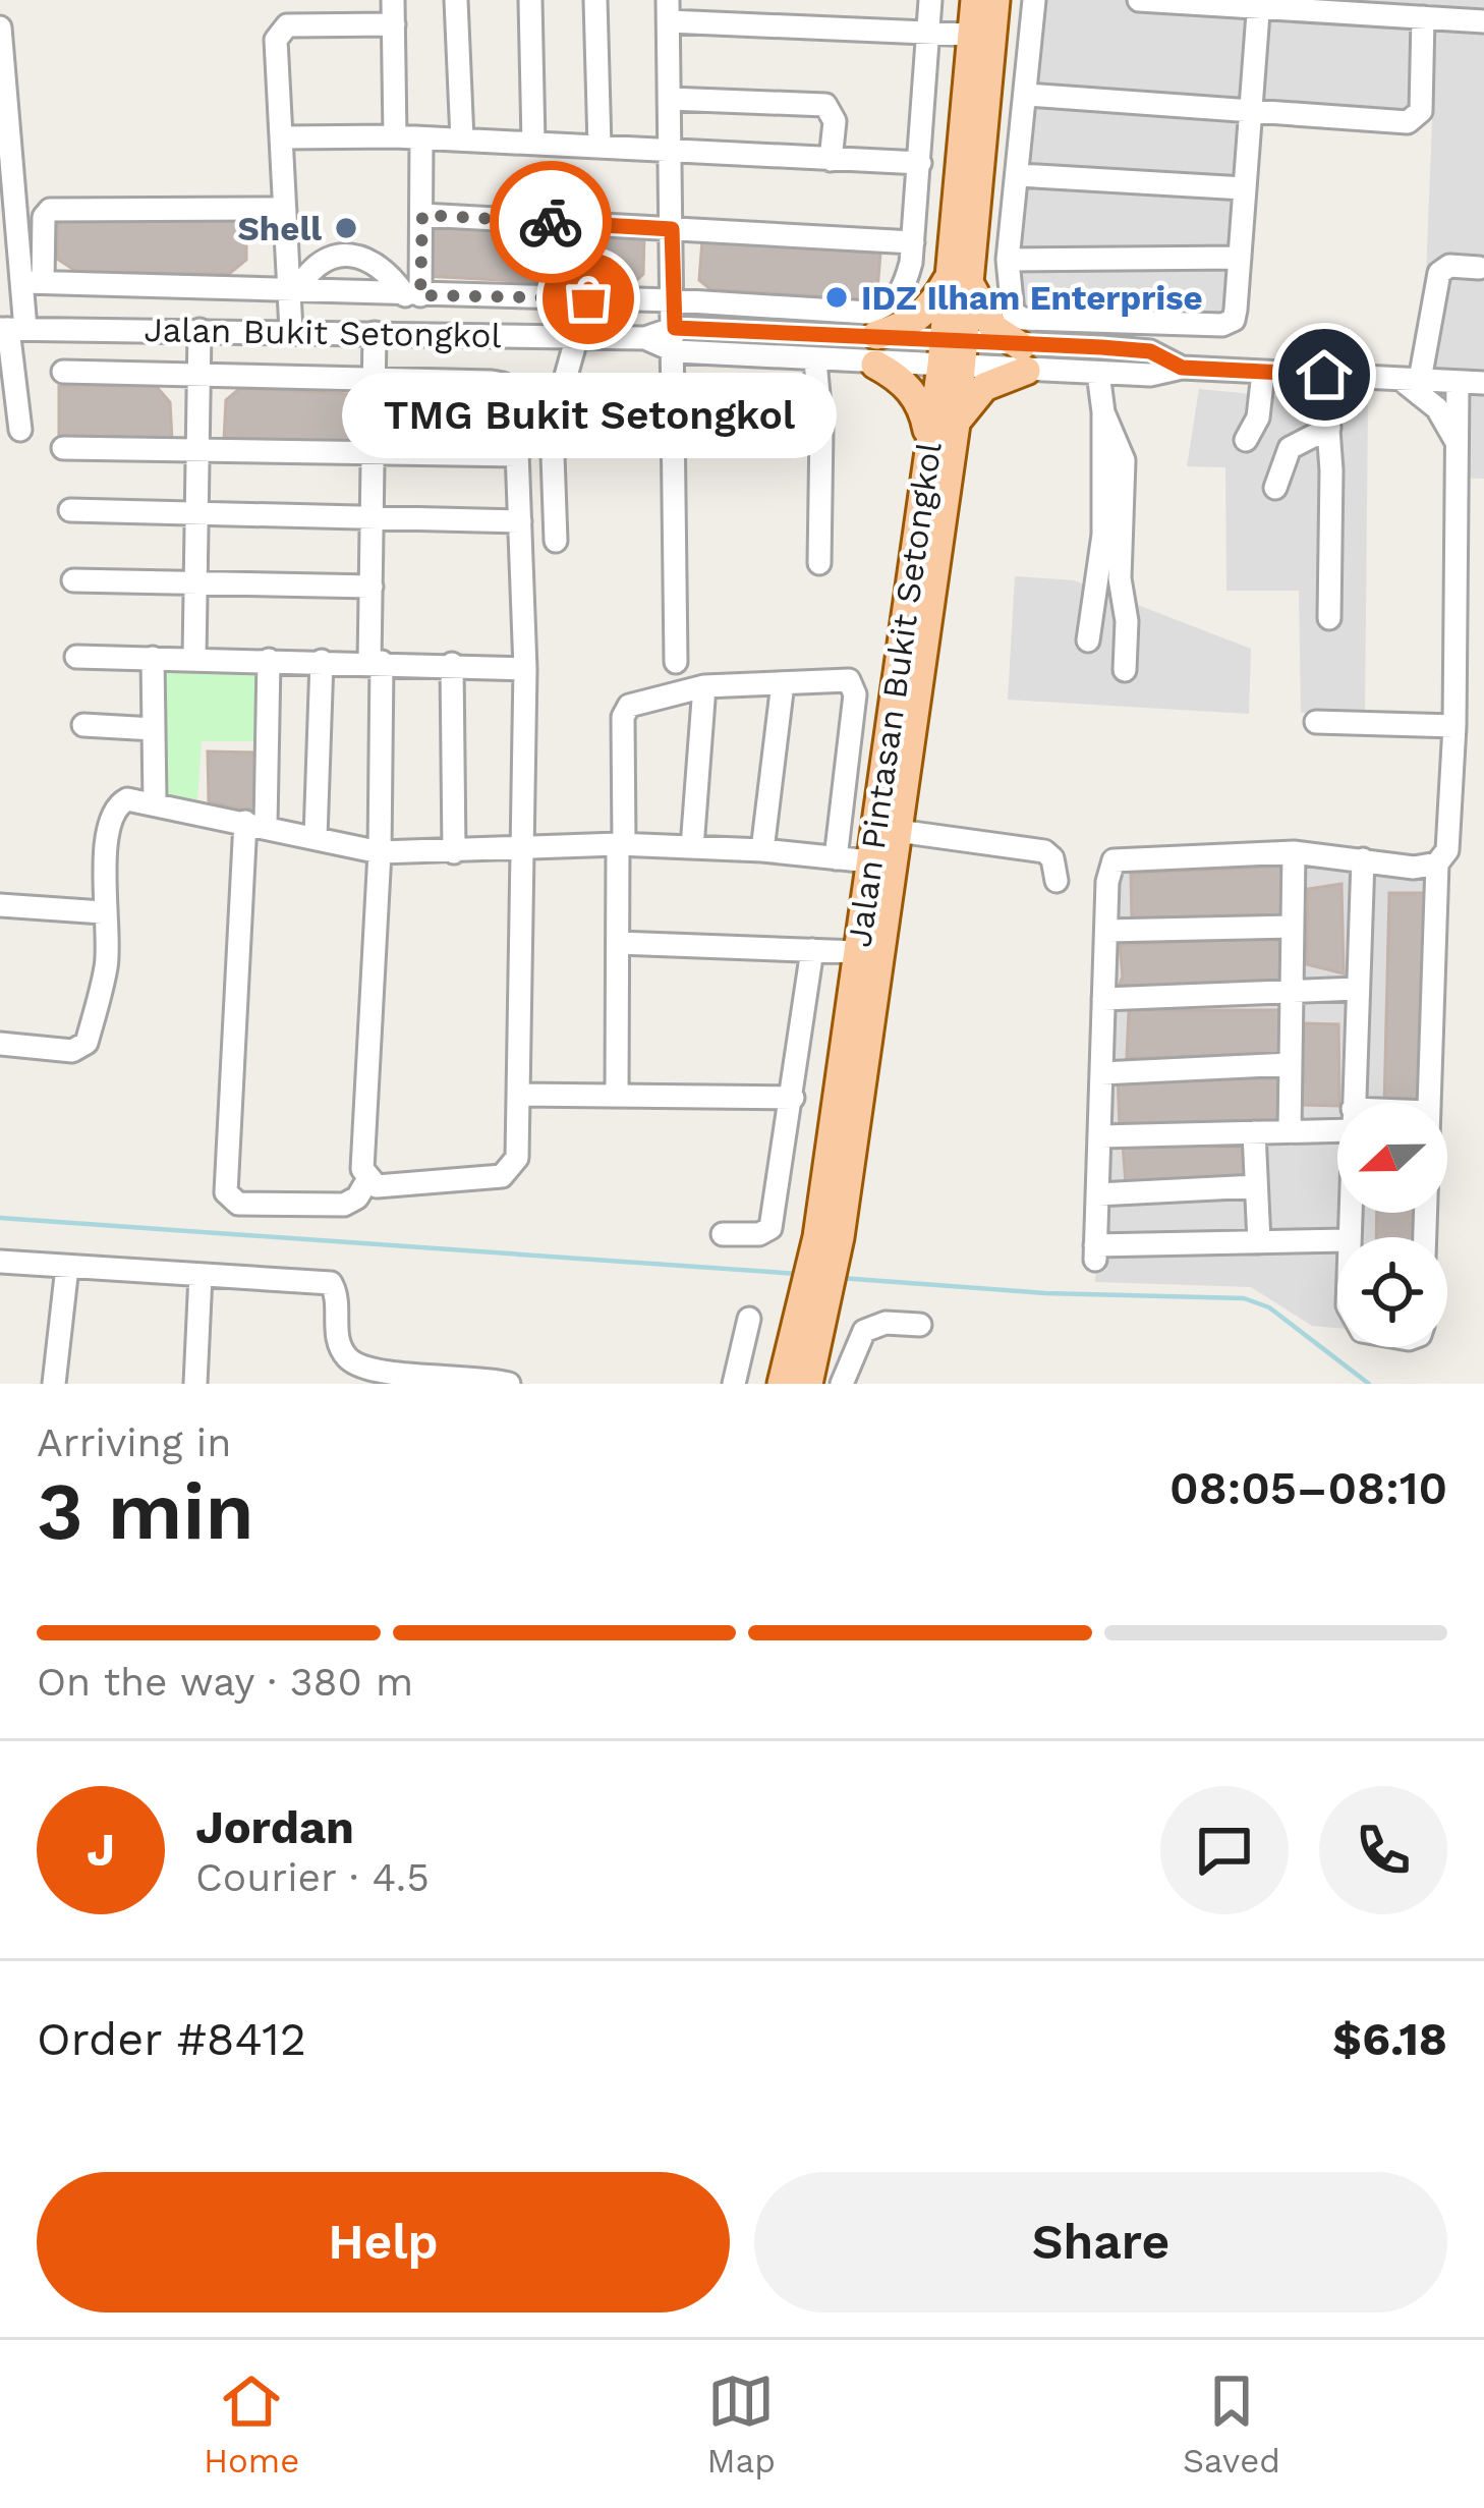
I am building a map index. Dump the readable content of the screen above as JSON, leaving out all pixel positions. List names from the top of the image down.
{
  "streets": {
    "main road": ["Jalan Pintasan Bukit Setongkol"],
    "street": ["Jalan Bukit Setongkol"]
  },
  "crossings": [
    ["Jalan Bukit Setongkol", "Jalan Pintasan Bukit Setongkol"]
  ],
  "places": ["Shell", "IDZ Ilham Enterprise", "TMG Bukit Setongkol"],
  "north": "left",
  "page": {
    "bubble": "TMG Bukit Setongkol",
    "heading": ["3 min", "Arriving in", "08:05–08:10"],
    "panel": [
      "Jordan",
      "Courier · 4.5",
      "Order #8412",
      "$6.18"
    ],
    "bar": "On the way · 380 m",
    "round": "J",
    "buttons": ["Help", "Share"],
    "tabs": ["Home", "Map", "Saved"]
  }
}
